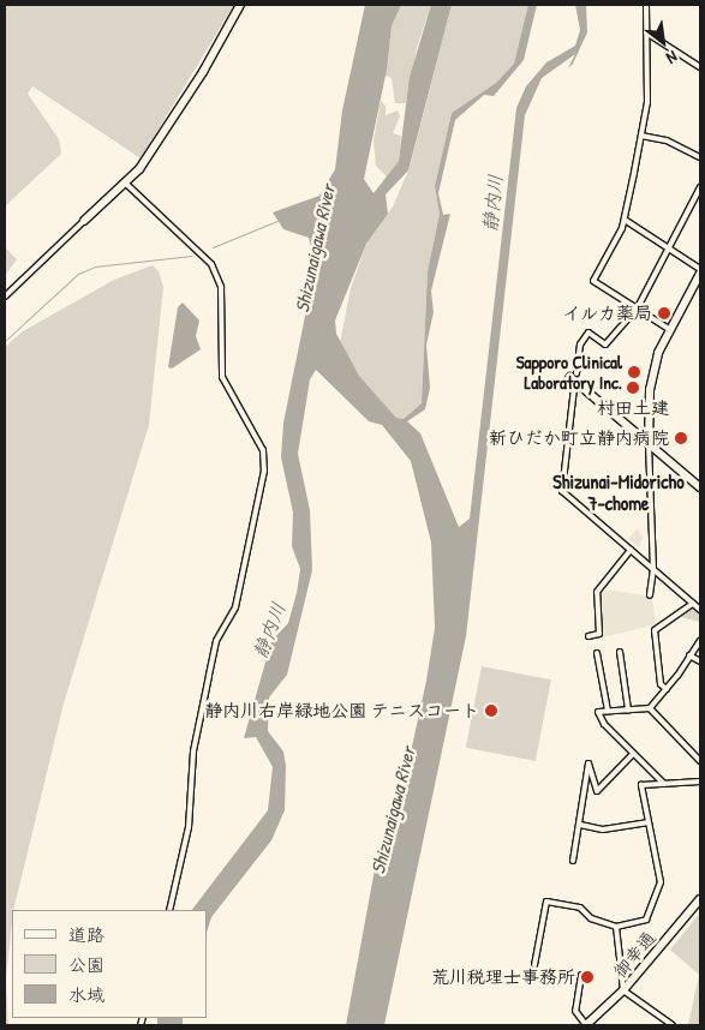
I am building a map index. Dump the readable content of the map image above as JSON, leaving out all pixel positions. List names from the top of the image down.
{
  "streets": {
    "street": ["御幸通"]
  },
  "districts": ["Shizunai-Midoricho 7-chome"],
  "water": ["静内川", "Shizunaigawa River"],
  "places": [
    "イルカ薬局",
    "Sapporo Clinical Laboratory Inc.",
    "村田土建",
    "新ひだか町立静内病院",
    "静内川右岸緑地公園 テニスコート",
    "荒川税理士事務所"
  ],
  "legend": ["道路", "公園", "水域"],
  "north": "bottom right"
}
